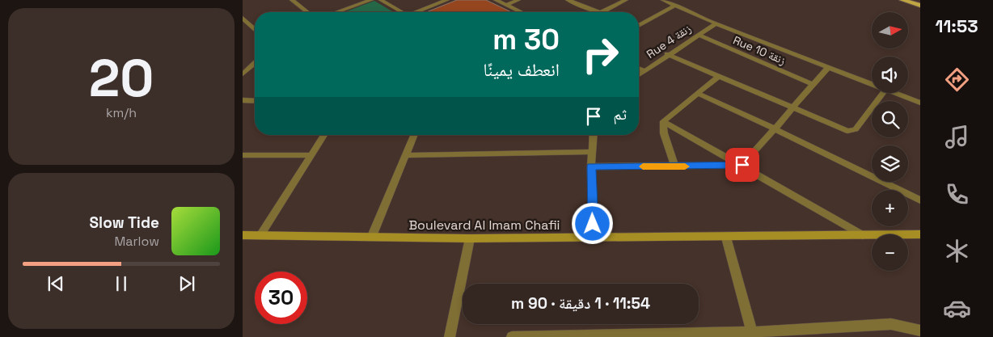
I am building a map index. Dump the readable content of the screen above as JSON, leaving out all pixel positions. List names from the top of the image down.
{
  "streets": {
    "street": ["Rue 4 زنقة", "Rue 10 زنقة", "Boulevard Al Imam Chafii"]
  },
  "crossings": [
    ["Rue 4 زنقة", "Rue 10 زنقة"]
  ],
  "north": "right",
  "page": {
    "tabs": "11:53",
    "tile": ["20", "km/h"],
    "map_buttons": ["+", "−"],
    "turn": ["30 m", "انعطف يمينًا"],
    "then": "ثم",
    "song": ["Slow Tide", "Marlow"],
    "limit": "30",
    "trip": "11:54 · 1 دقيقة · 90 m"
  }
}
